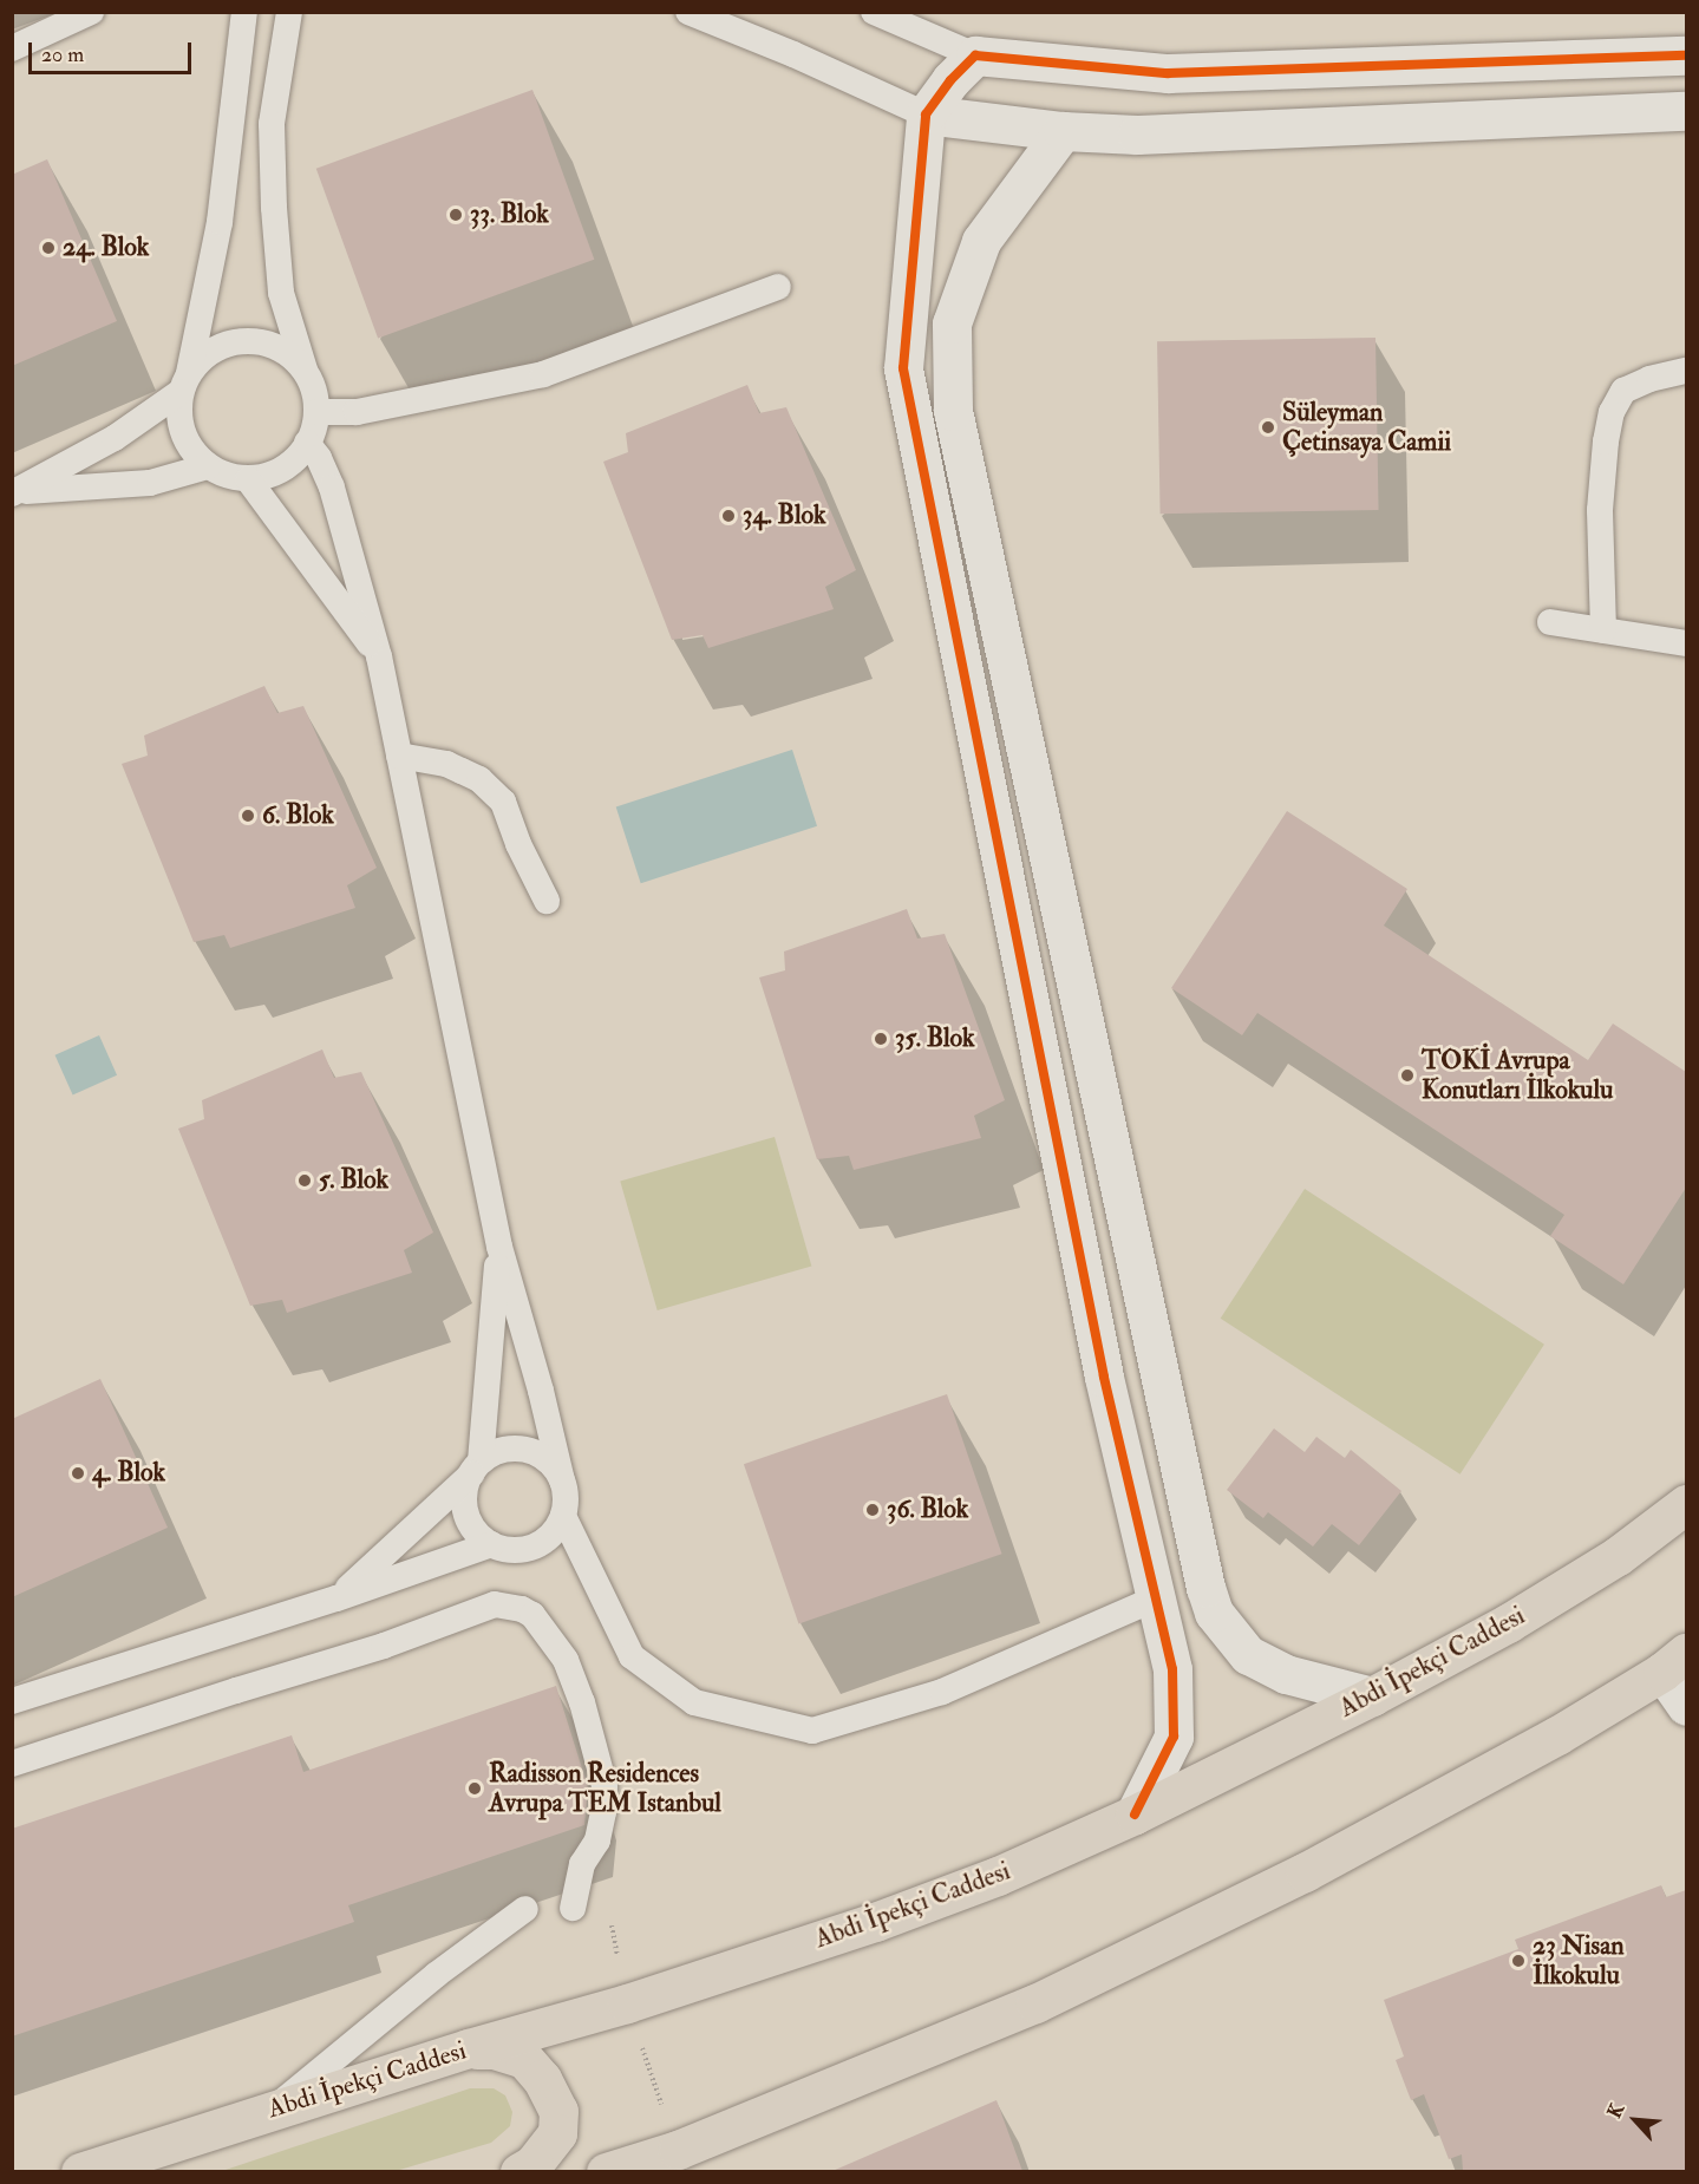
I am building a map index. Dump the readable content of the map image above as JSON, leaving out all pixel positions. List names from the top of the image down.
{
  "streets": {
    "main road": ["Abdi İpekçi Caddesi"]
  },
  "places": [
    "33. Blok",
    "24. Blok",
    "Süleyman Çetinsaya Camii",
    "34. Blok",
    "6. Blok",
    "35. Blok",
    "TOKİ Avrupa Konutları İlkokulu",
    "5. Blok",
    "4. Blok",
    "36. Blok",
    "Radisson Residences Avrupa TEM Istanbul",
    "23 Nisan İlkokulu"
  ],
  "scale_bar": "20 m",
  "north": "top left"
}
